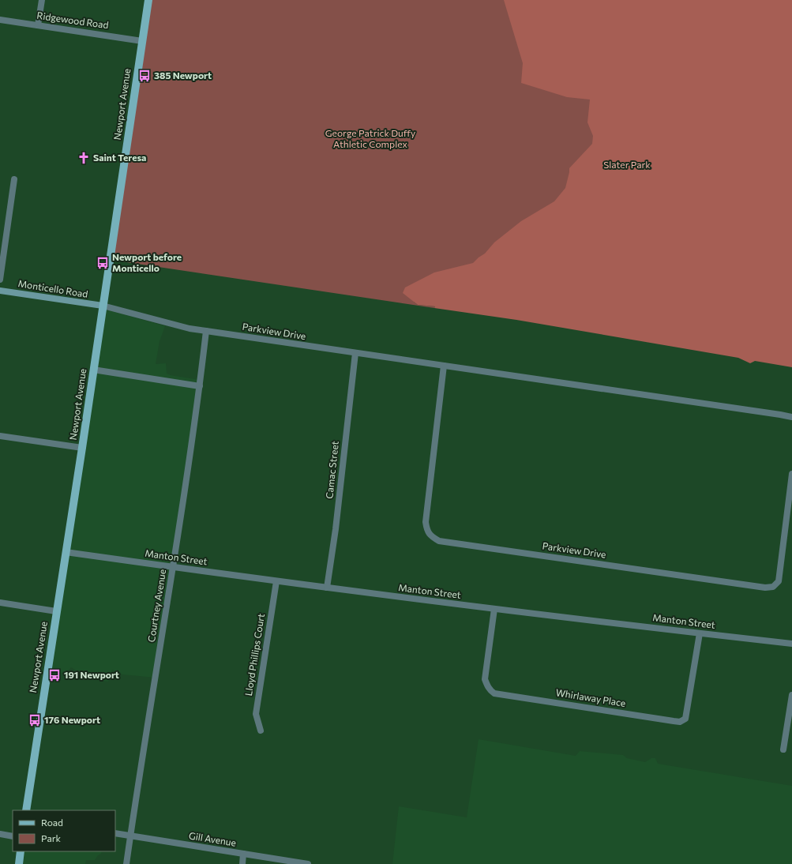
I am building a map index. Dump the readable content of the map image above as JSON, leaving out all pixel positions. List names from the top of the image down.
{
  "streets": {
    "main road": ["Newport Avenue"],
    "street": [
      "Ridgewood Road",
      "Monticello Road",
      "Parkview Drive",
      "Camac Street",
      "Manton Street",
      "Courtney Avenue",
      "Lloyd Phillips Court",
      "Whirlaway Place",
      "Gill Avenue"
    ]
  },
  "crossings": [
    ["Ridgewood Road", "Newport Avenue"],
    ["Newport Avenue", "Monticello Road"],
    ["Newport Avenue", "Parkview Drive"],
    ["Newport Avenue", "Manton Street"],
    ["Monticello Road", "Parkview Drive"],
    ["Parkview Drive", "Camac Street"],
    ["Parkview Drive", "Courtney Avenue"],
    ["Camac Street", "Manton Street"],
    ["Manton Street", "Courtney Avenue"],
    ["Manton Street", "Lloyd Phillips Court"],
    ["Manton Street", "Whirlaway Place"],
    ["Courtney Avenue", "Gill Avenue"]
  ],
  "parks": ["George Patrick Duffy Athletic Complex", "Slater Park"],
  "places": {
    "bus stop": [
      "385 Newport",
      "Newport before Monticello",
      "191 Newport",
      "176 Newport"
    ],
    "church": ["Saint Teresa"]
  },
  "legend": ["Road", "Park"]
}
